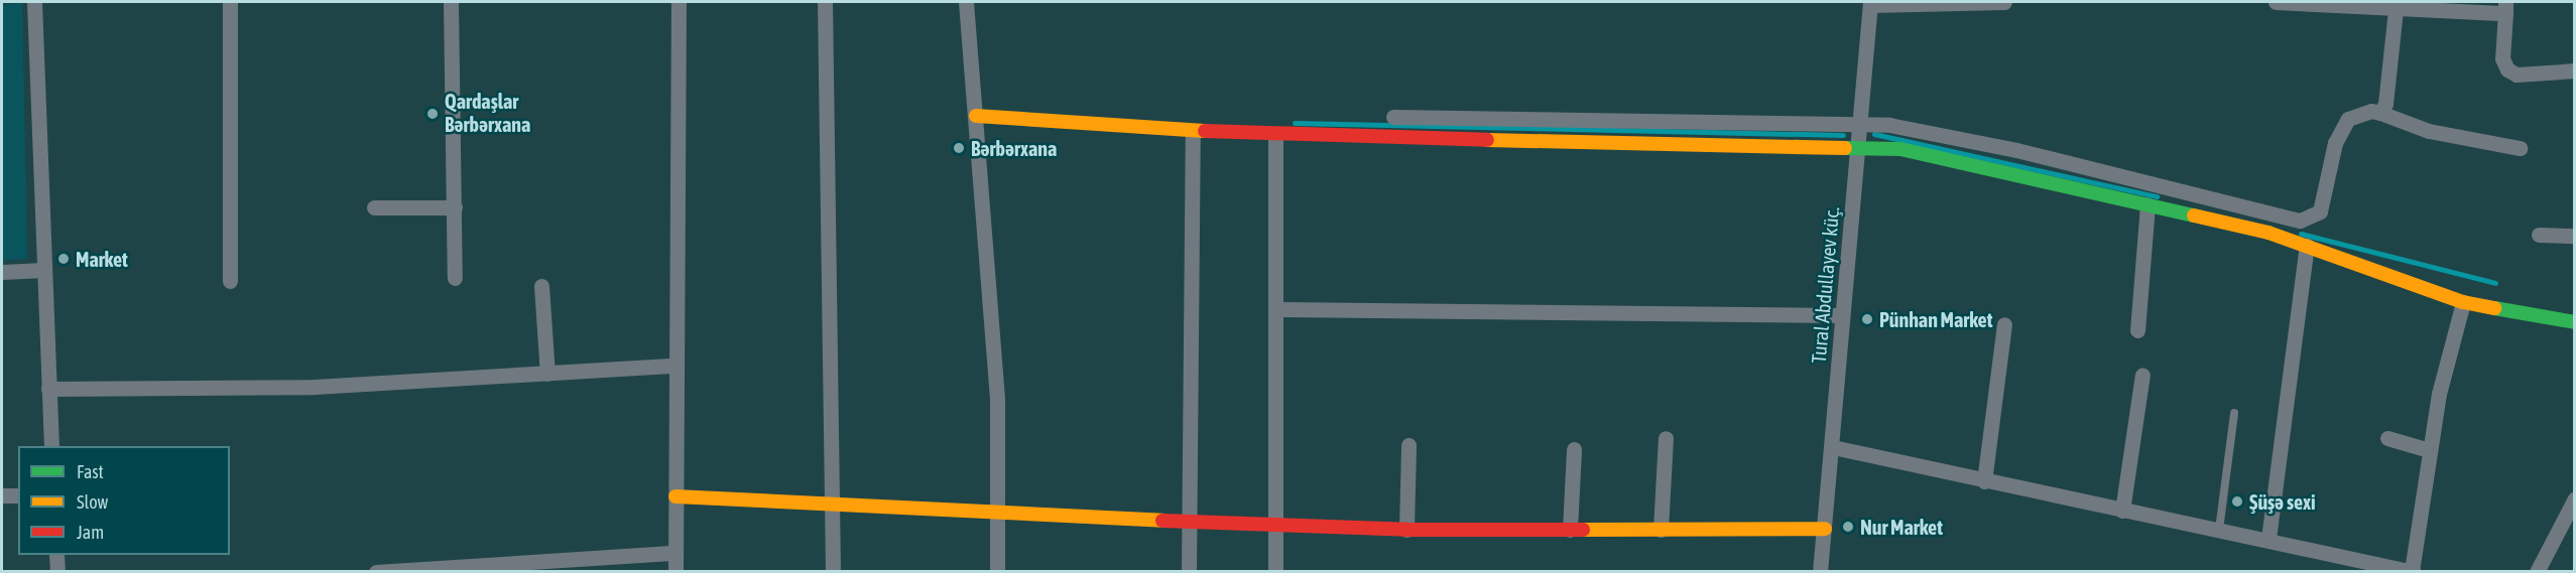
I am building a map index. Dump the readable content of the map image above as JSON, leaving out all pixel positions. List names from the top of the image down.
{
  "streets": {
    "street": ["Tural Abdullayev küç."]
  },
  "places": [
    "Qardaşlar Bərbərxana",
    "Bərbərxana",
    "Market",
    "Pünhan Market",
    "Şüşə sexi",
    "Nur Market"
  ],
  "legend": ["Fast", "Slow", "Jam"]
}
